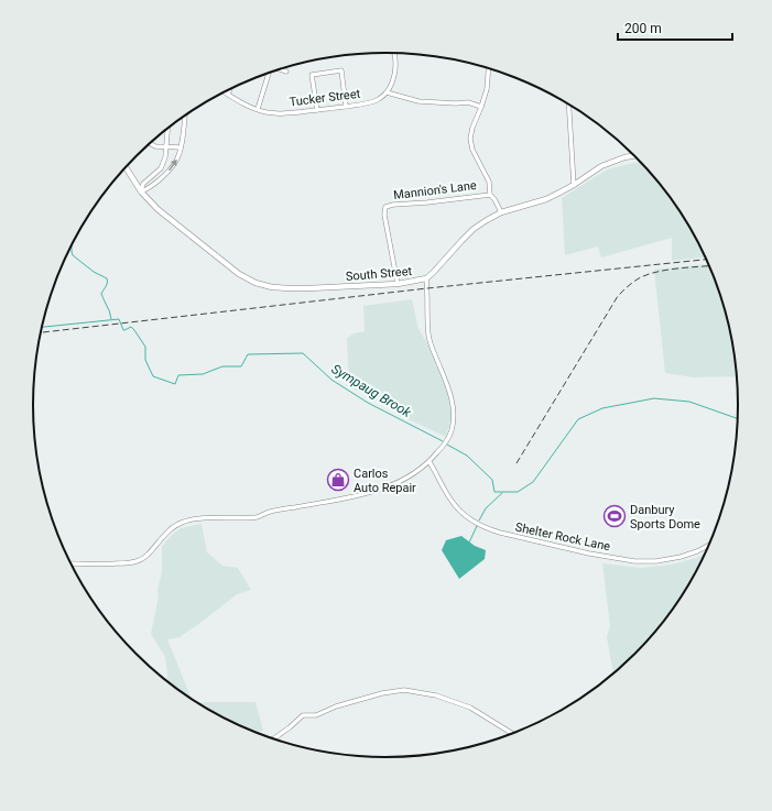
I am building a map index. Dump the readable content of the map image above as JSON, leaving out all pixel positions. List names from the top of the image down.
{
  "streets": {
    "main road": ["South Street"],
    "street": ["Tucker Street", "Mannion's Lane", "Shelter Rock Lane"]
  },
  "crossings": [
    ["Mannion's Lane", "South Street"]
  ],
  "water": ["Sympaug Brook"],
  "places": {
    "shop": ["Carlos Auto Repair"],
    "sports": ["Danbury Sports Dome"]
  },
  "scale_bar": "200 m"
}
